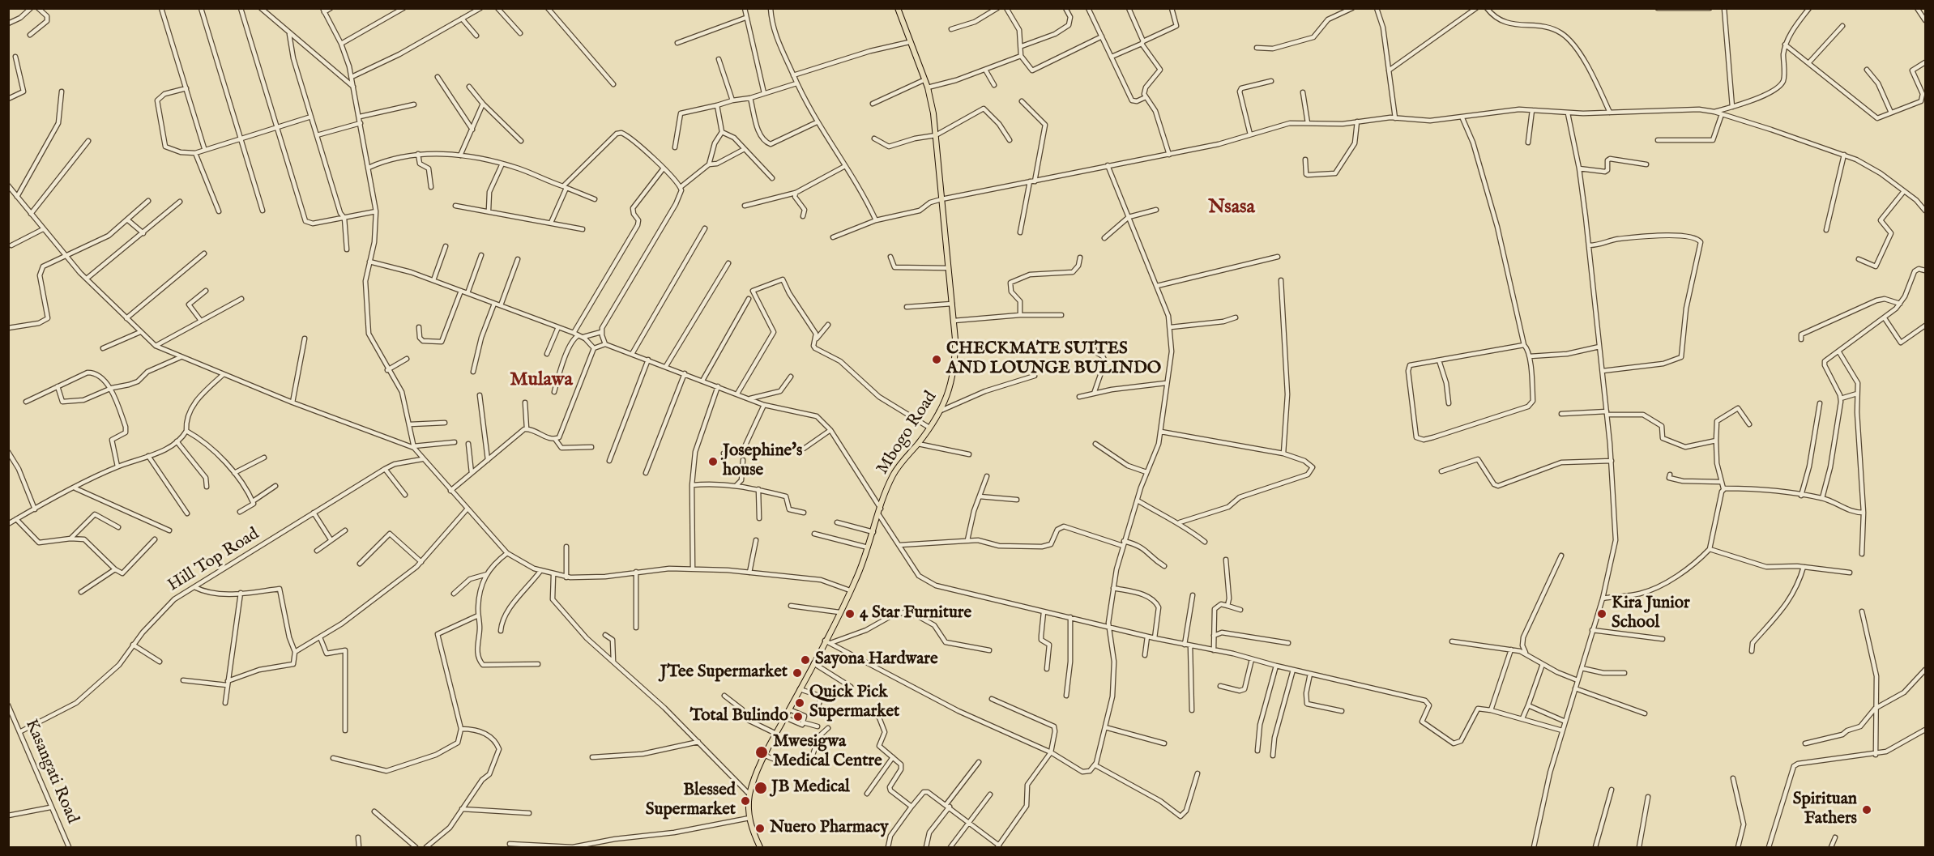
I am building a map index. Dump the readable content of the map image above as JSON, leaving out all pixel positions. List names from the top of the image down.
{
  "streets": {
    "main road": ["Mbogo Road"],
    "street": ["Hill Top Road", "Kasangati Road"]
  },
  "crossings": [
    ["Hill Top Road", "Kasangati Road"]
  ],
  "districts": ["Nsasa", "Mulawa"],
  "places": [
    "CHECKMATE SUITES AND LOUNGE BULINDO",
    "Josephine's house",
    "4 Star Furniture",
    "Kira Junior School",
    "Sayona Hardware",
    "JTee Supermarket",
    "Quick Pick Supermarket",
    "Total Bulindo",
    "Mwesigwa Medical Centre",
    "JB Medical",
    "Blessed Supermarket",
    "Spirituan Fathers",
    "Nuero Pharmacy"
  ]
}
